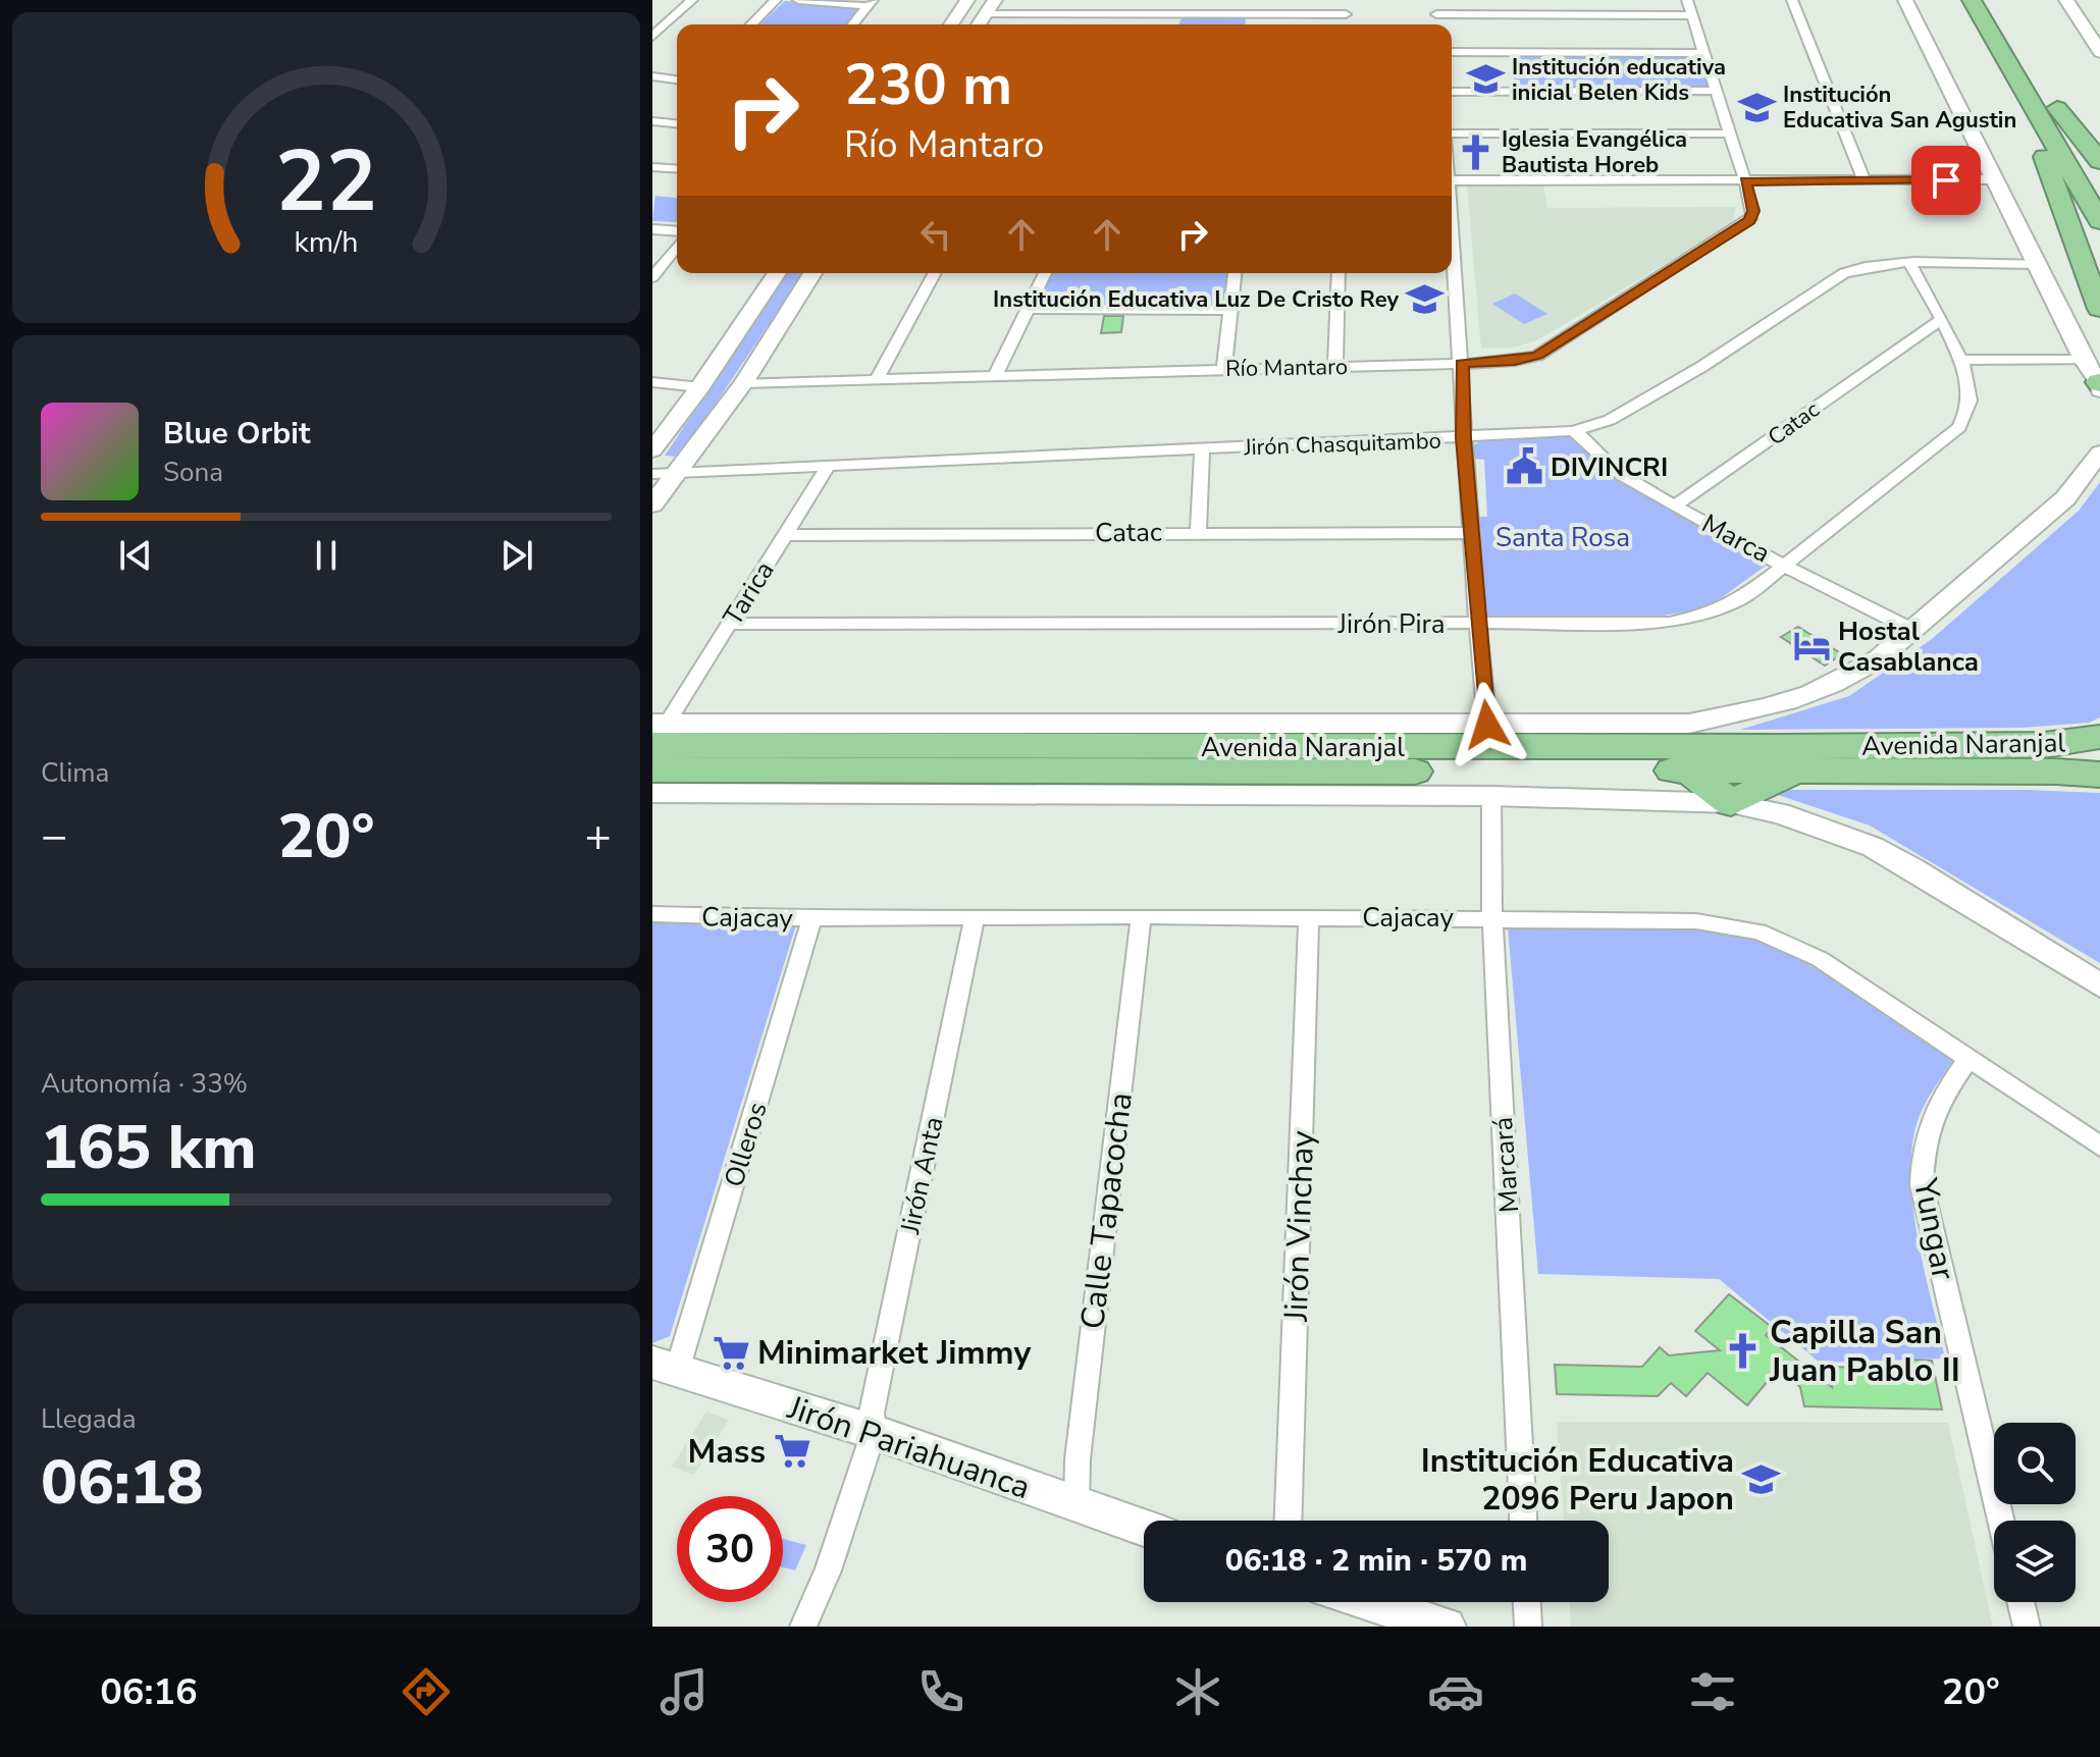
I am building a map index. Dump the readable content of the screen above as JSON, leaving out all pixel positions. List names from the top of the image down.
{
  "streets": {
    "highway": ["Avenida Naranjal"],
    "main road": ["Jirón Pariahuanca"],
    "street": [
      "Río Mantaro",
      "Catac",
      "Jirón Chasquitambo",
      "Marca",
      "Tarica",
      "Jirón Pira",
      "Cajacay",
      "Olleros",
      "Marcará",
      "Jirón Anta",
      "Calle Tapacocha",
      "Jirón Vinchay",
      "Yungar"
    ]
  },
  "crossings": [
    ["Catac", "Marca"],
    ["Catac", "Tarica"],
    ["Catac", "Jirón Pira"],
    ["Jirón Chasquitambo", "Marca"],
    ["Jirón Chasquitambo", "Tarica"],
    ["Jirón Chasquitambo", "Jirón Pira"],
    ["Marca", "Jirón Pira"],
    ["Marca", "Avenida Naranjal"],
    ["Tarica", "Jirón Pira"],
    ["Tarica", "Avenida Naranjal"],
    ["Avenida Naranjal", "Marcará"],
    ["Cajacay", "Olleros"],
    ["Cajacay", "Marcará"],
    ["Cajacay", "Jirón Anta"],
    ["Cajacay", "Calle Tapacocha"],
    ["Cajacay", "Jirón Vinchay"],
    ["Cajacay", "Yungar"],
    ["Olleros", "Jirón Pariahuanca"],
    ["Jirón Anta", "Jirón Pariahuanca"],
    ["Calle Tapacocha", "Jirón Pariahuanca"]
  ],
  "parks": ["Santa Rosa"],
  "places": {
    "school or university": [
      "Institución educativa inicial Belen Kids",
      "Institución Educativa San Agustin",
      "Institución Educativa Luz De Cristo Rey",
      "Institución Educativa 2096 Peru Japon"
    ],
    "church": ["Iglesia Evangélica Bautista Horeb", "Capilla San Juan Pablo II"],
    "public building": ["DIVINCRI"],
    "hotel": ["Hostal Casablanca"],
    "supermarket": ["Minimarket Jimmy", "Mass"]
  },
  "page": {
    "turn": ["230 m", "Río Mantaro"],
    "song": ["Blue Orbit", "Sona"],
    "tile": [
      "Clima",
      ["Autonomía · 33%", "165 km"],
      ["Llegada", "06:18"]
    ],
    "heat": ["−", "20°", "+"],
    "limit": "30",
    "trip": "06:18 · 2 min · 570 m",
    "tabs": ["06:16", "20°"],
    "gauge": ["22", "km/h"]
  }
}
